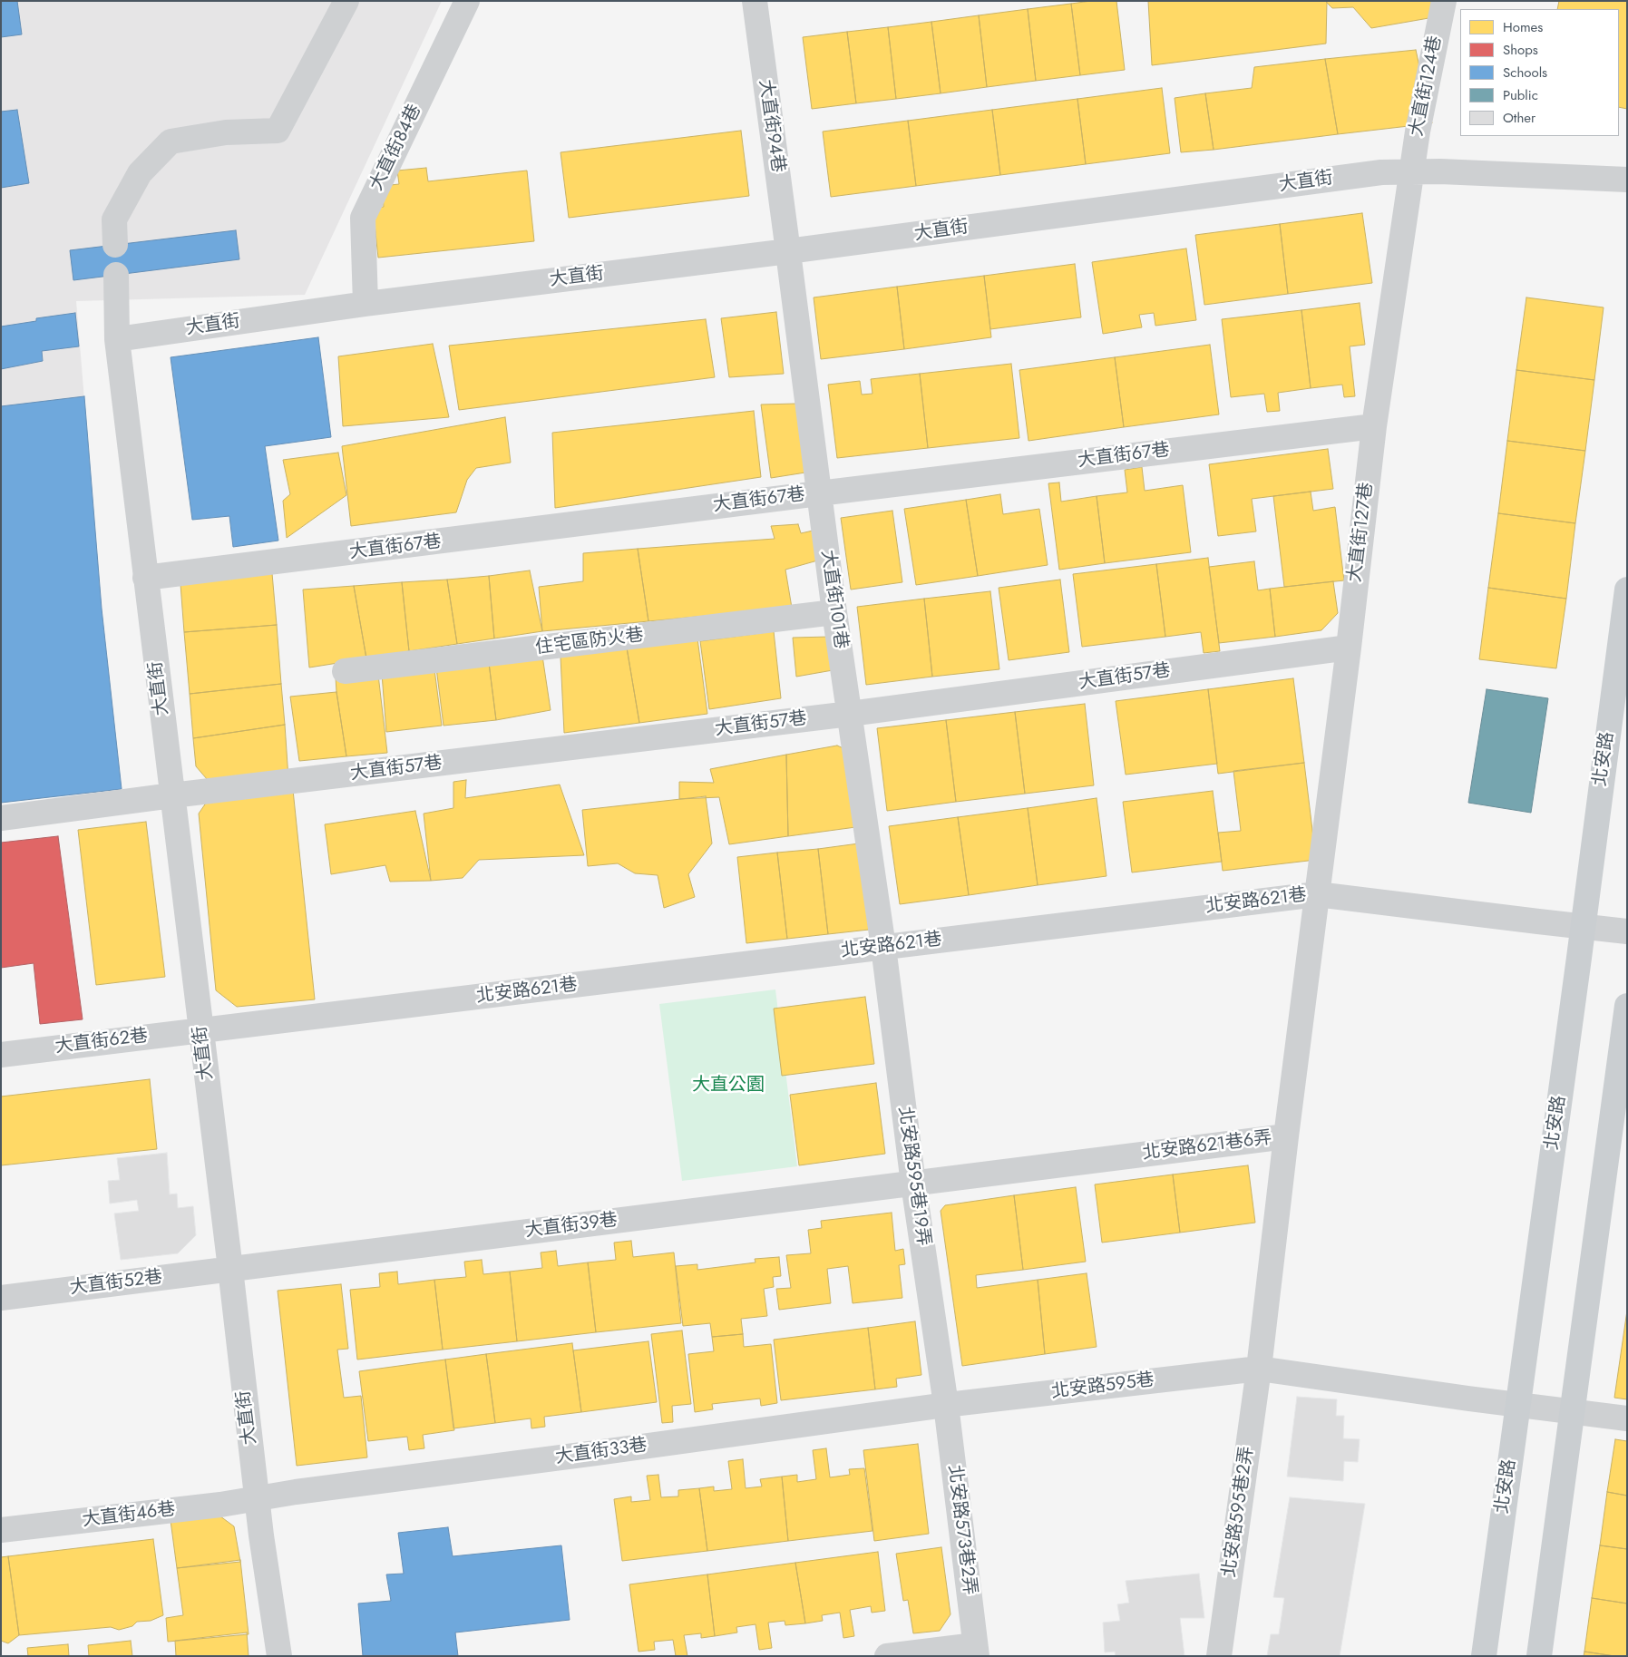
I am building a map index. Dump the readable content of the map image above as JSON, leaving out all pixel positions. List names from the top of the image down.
{
  "streets": {
    "main road": ["北安路"],
    "street": [
      "大直街124巷",
      "大直街94巷",
      "大直街84巷",
      "大直街",
      "大直街67巷",
      "大直街127巷",
      "大直街101巷",
      "住宅區防火巷",
      "大直街57巷",
      "北安路621巷",
      "大直街62巷",
      "北安路621巷6弄",
      "北安路595巷19弄",
      "大直街39巷",
      "大直街52巷",
      "北安路595巷",
      "大直街33巷",
      "北安路595巷2弄",
      "大直街46巷",
      "北安路573巷2弄"
    ]
  },
  "crossings": [
    ["大直街124巷", "大直街"],
    ["大直街124巷", "大直街127巷"],
    ["大直街94巷", "大直街"],
    ["大直街94巷", "大直街101巷"],
    ["大直街84巷", "大直街"],
    ["大直街", "大直街67巷"],
    ["大直街", "大直街127巷"],
    ["大直街", "大直街101巷"],
    ["大直街", "大直街57巷"],
    ["大直街", "北安路621巷"],
    ["大直街", "大直街62巷"],
    ["大直街", "大直街39巷"],
    ["大直街", "大直街52巷"],
    ["大直街", "大直街33巷"],
    ["大直街", "大直街46巷"],
    ["大直街67巷", "大直街127巷"],
    ["大直街67巷", "大直街101巷"],
    ["大直街127巷", "大直街57巷"],
    ["大直街127巷", "北安路621巷"],
    ["大直街127巷", "北安路621巷6弄"],
    ["大直街101巷", "住宅區防火巷"],
    ["大直街101巷", "大直街57巷"],
    ["大直街101巷", "北安路621巷"],
    ["大直街101巷", "北安路595巷19弄"],
    ["北安路", "北安路621巷"],
    ["北安路", "北安路595巷"],
    ["北安路621巷", "大直街62巷"],
    ["北安路621巷", "北安路621巷6弄"],
    ["北安路621巷", "北安路595巷19弄"],
    ["北安路621巷6弄", "北安路595巷19弄"],
    ["北安路621巷6弄", "大直街39巷"],
    ["北安路595巷19弄", "大直街39巷"],
    ["北安路595巷19弄", "北安路595巷"],
    ["北安路595巷19弄", "大直街33巷"],
    ["北安路595巷19弄", "北安路573巷2弄"],
    ["大直街39巷", "大直街52巷"],
    ["北安路595巷", "大直街33巷"],
    ["北安路595巷", "北安路595巷2弄"],
    ["北安路595巷", "北安路573巷2弄"],
    ["大直街33巷", "大直街46巷"],
    ["大直街33巷", "北安路573巷2弄"]
  ],
  "parks": ["大直公園"],
  "legend": [
    "Homes",
    "Shops",
    "Schools",
    "Public",
    "Other"
  ]
}
